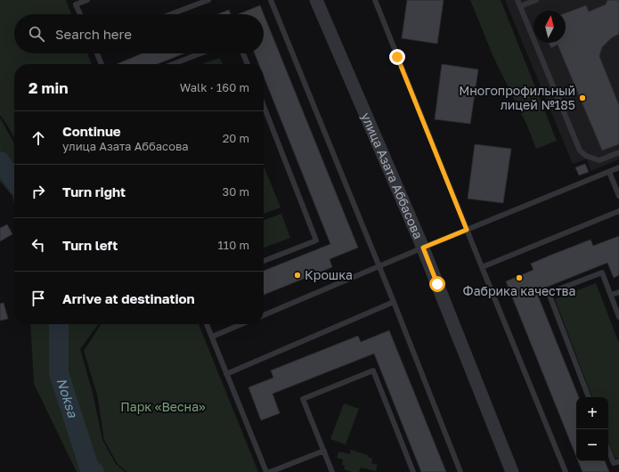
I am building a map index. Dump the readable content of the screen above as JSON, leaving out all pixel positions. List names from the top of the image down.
{
  "streets": {
    "street": ["улица Азата Аббасова"]
  },
  "water": ["Noksa"],
  "parks": ["Парк «Весна»"],
  "places": ["Многопрофильный лицей №185", "Крошка", "Фабрика качества"],
  "north": "top",
  "page": {
    "search": "Search here",
    "heading": ["2 min", "Walk · 160 m"],
    "list": [
      ["Continue", "улица Азата Аббасова", "20 m"],
      ["Turn right", "30 m"],
      ["Turn left", "110 m"],
      "Arrive at destination"
    ],
    "map_buttons": ["+", "−"]
  }
}
